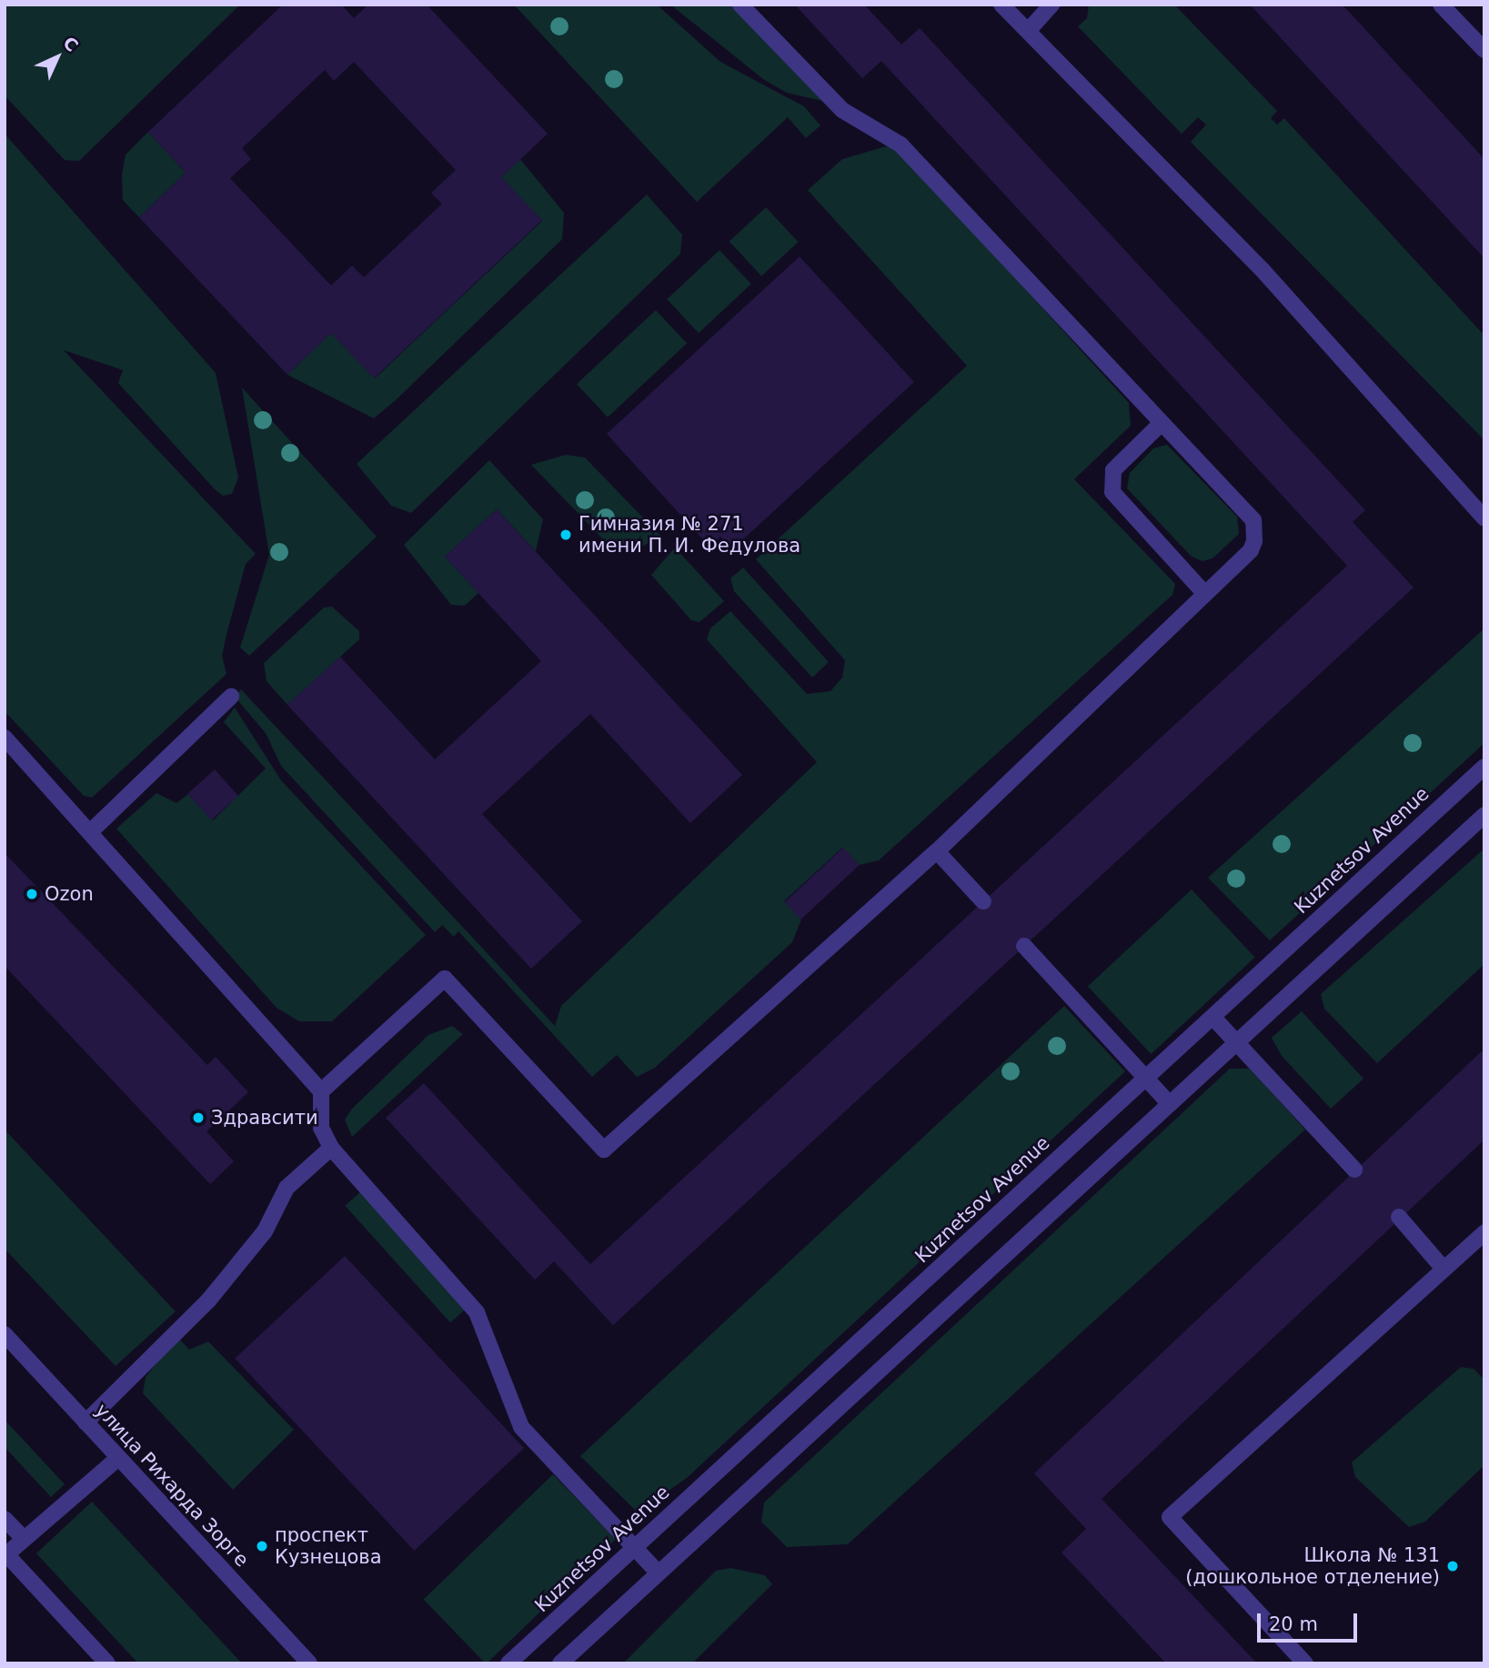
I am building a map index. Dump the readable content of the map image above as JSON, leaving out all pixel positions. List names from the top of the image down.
{
  "streets": {
    "street": ["Kuznetsov Avenue", "улица Рихарда Зорге"]
  },
  "places": [
    "Гимназия № 271 имени П. И. Федулова",
    "Ozon",
    "Здравсити",
    "проспект Кузнецова",
    "Школа № 131 (дошкольное отделение)"
  ],
  "scale_bar": "20 m",
  "north": "top right"
}
